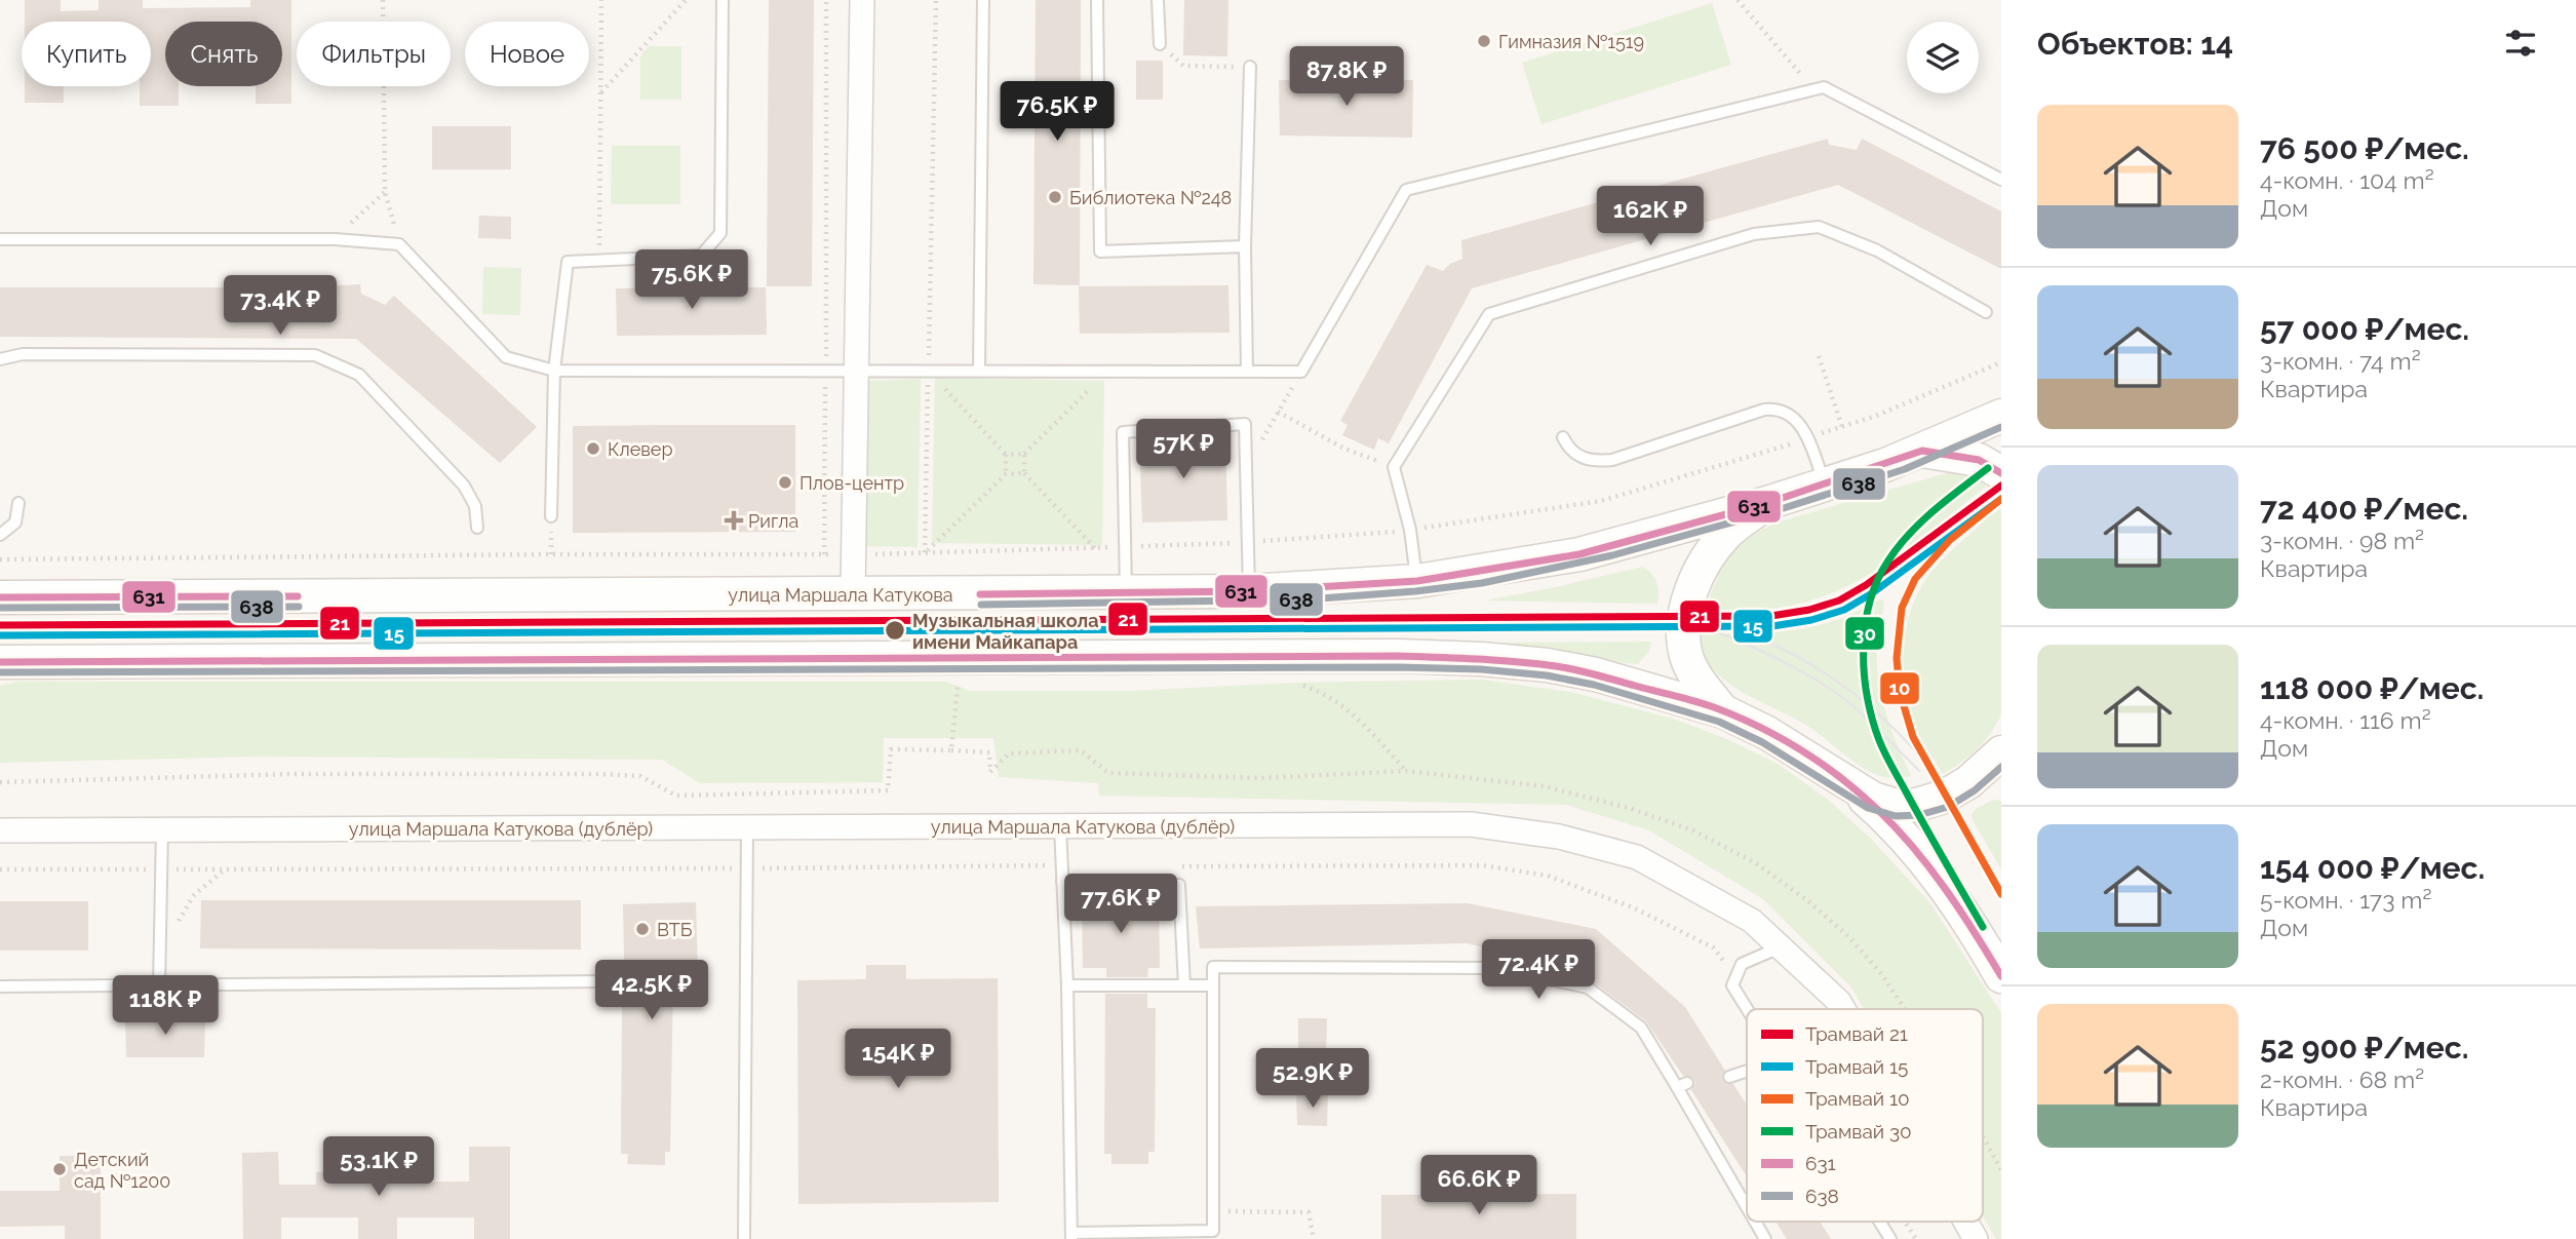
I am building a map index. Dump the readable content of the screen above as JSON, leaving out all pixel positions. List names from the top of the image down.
{
  "streets": {
    "main road": ["улица Маршала Катукова"],
    "street": ["улица Маршала Катукова (дублёр)"]
  },
  "places": {
    "other": [
      "Гимназия №1519",
      "Библиотека №248",
      "Клевер",
      "Плов-центр",
      "Музыкальная школа имени Майкапара",
      "ВТБ",
      "Детский сад №1200"
    ],
    "health": ["Ригла"]
  },
  "lines": [
    "transit line 638",
    "transit line 631",
    "tram line 30",
    "tram line 21",
    "tram line 15",
    "tram line 10"
  ],
  "legend": [
    "Трамвай 21",
    "Трамвай 15",
    "Трамвай 10",
    "Трамвай 30",
    "631",
    "638"
  ],
  "page": {
    "heading": "Объектов: 14",
    "chip": [
      "Купить",
      "Снять",
      "Фильтры",
      "Новое"
    ],
    "price": [
      "87.8K ₽",
      "76.5K ₽",
      "162K ₽",
      "75.6K ₽",
      "73.4K ₽",
      "57K ₽",
      "77.6K ₽",
      "72.4K ₽",
      "42.5K ₽",
      "118K ₽",
      "154K ₽",
      "52.9K ₽",
      "53.1K ₽",
      "66.6K ₽"
    ],
    "list": [
      {
        "name": "76 500 ₽/мес.",
        "note": "4-комн. · 104 m² · Дом"
      },
      {
        "name": "57 000 ₽/мес.",
        "note": "3-комн. · 74 m² · Квартира"
      },
      {
        "name": "72 400 ₽/мес.",
        "note": "3-комн. · 98 m² · Квартира"
      },
      {
        "name": "118 000 ₽/мес.",
        "note": "4-комн. · 116 m² · Дом"
      },
      {
        "name": "154 000 ₽/мес.",
        "note": "5-комн. · 173 m² · Дом"
      },
      {
        "name": "52 900 ₽/мес.",
        "note": "2-комн. · 68 m² · Квартира"
      }
    ]
  }
}
